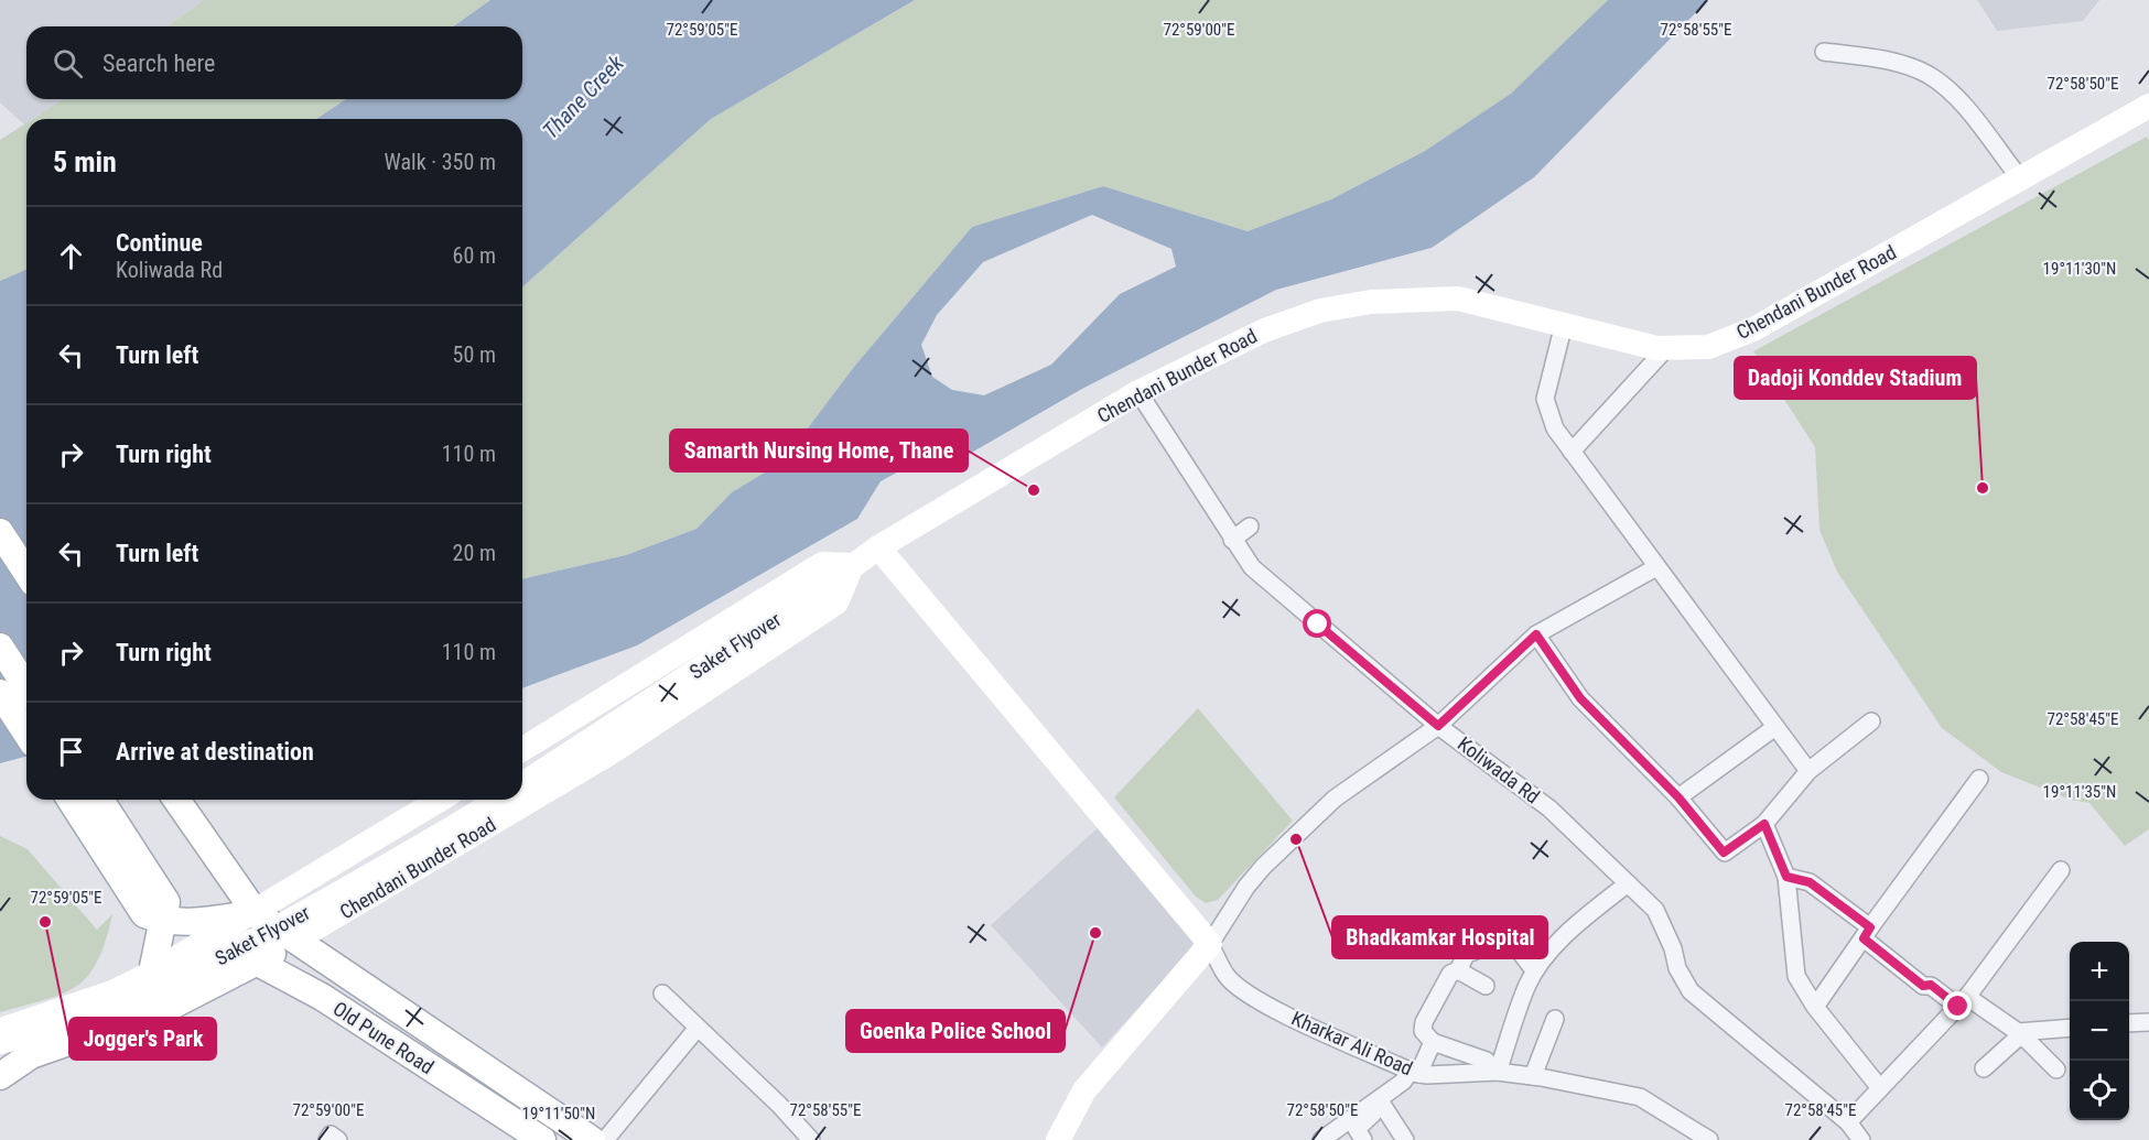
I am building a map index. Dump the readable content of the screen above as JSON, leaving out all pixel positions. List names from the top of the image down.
{
  "streets": {
    "main road": ["Chendani Bunder Road", "Saket Flyover", "Old Pune Road"],
    "street": ["Koliwada Rd", "Kharkar Ali Road"]
  },
  "crossings": [
    ["Chendani Bunder Road", "Saket Flyover"],
    ["Chendani Bunder Road", "Koliwada Rd"],
    ["Chendani Bunder Road", "Old Pune Road"]
  ],
  "water": ["Thane Creek"],
  "places": [
    "Dadoji Konddev Stadium",
    "Samarth Nursing Home, Thane",
    "Bhadkamkar Hospital",
    "Jogger's Park",
    "Goenka Police School"
  ],
  "page": {
    "search": "Search here",
    "heading": ["5 min", "Walk · 350 m"],
    "list": [
      ["Continue", "Koliwada Rd", "60 m"],
      ["Turn left", "50 m"],
      ["Turn right", "110 m"],
      ["Turn left", "20 m"],
      ["Turn right", "110 m"],
      "Arrive at destination"
    ],
    "map_buttons": ["+", "−"]
  },
  "coordinates": [
    "72°59'05\"E",
    "72°59'00\"E",
    "72°58'55\"E",
    "72°58'50\"E",
    "19°11'30\"N",
    "72°58'45\"E",
    "19°11'35\"N",
    "19°11'50\"N"
  ]
}
